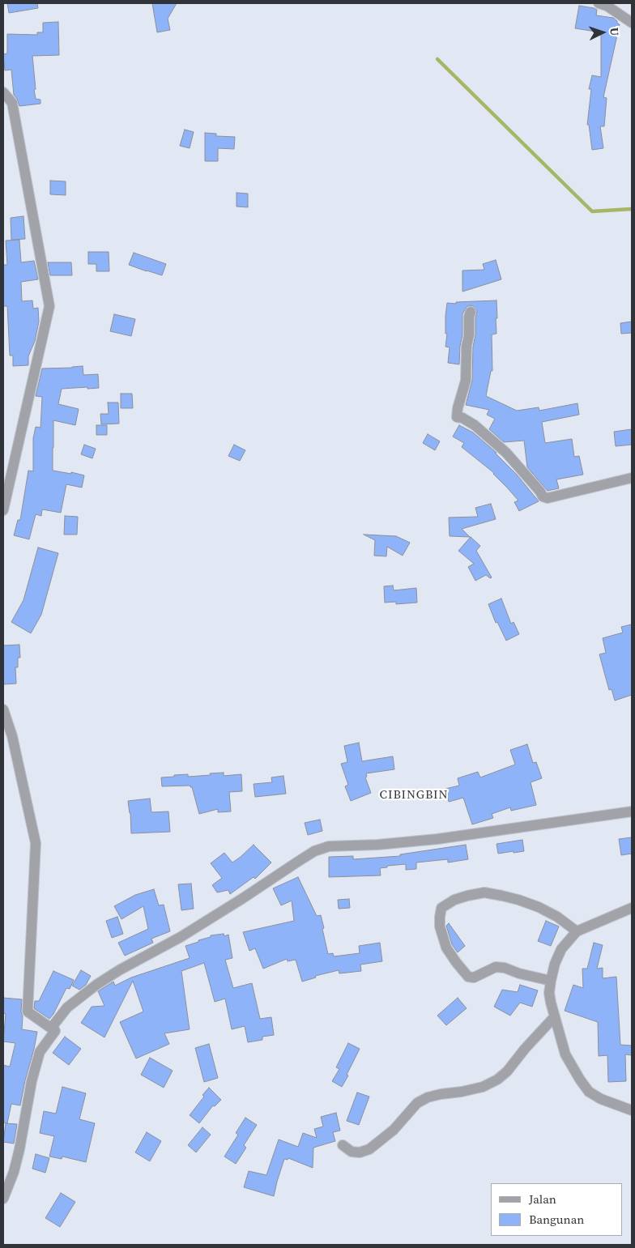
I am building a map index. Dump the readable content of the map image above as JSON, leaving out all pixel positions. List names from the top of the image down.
{
  "districts": ["CIBINGBIN"],
  "legend": ["Jalan", "Bangunan"],
  "north": "right"
}
